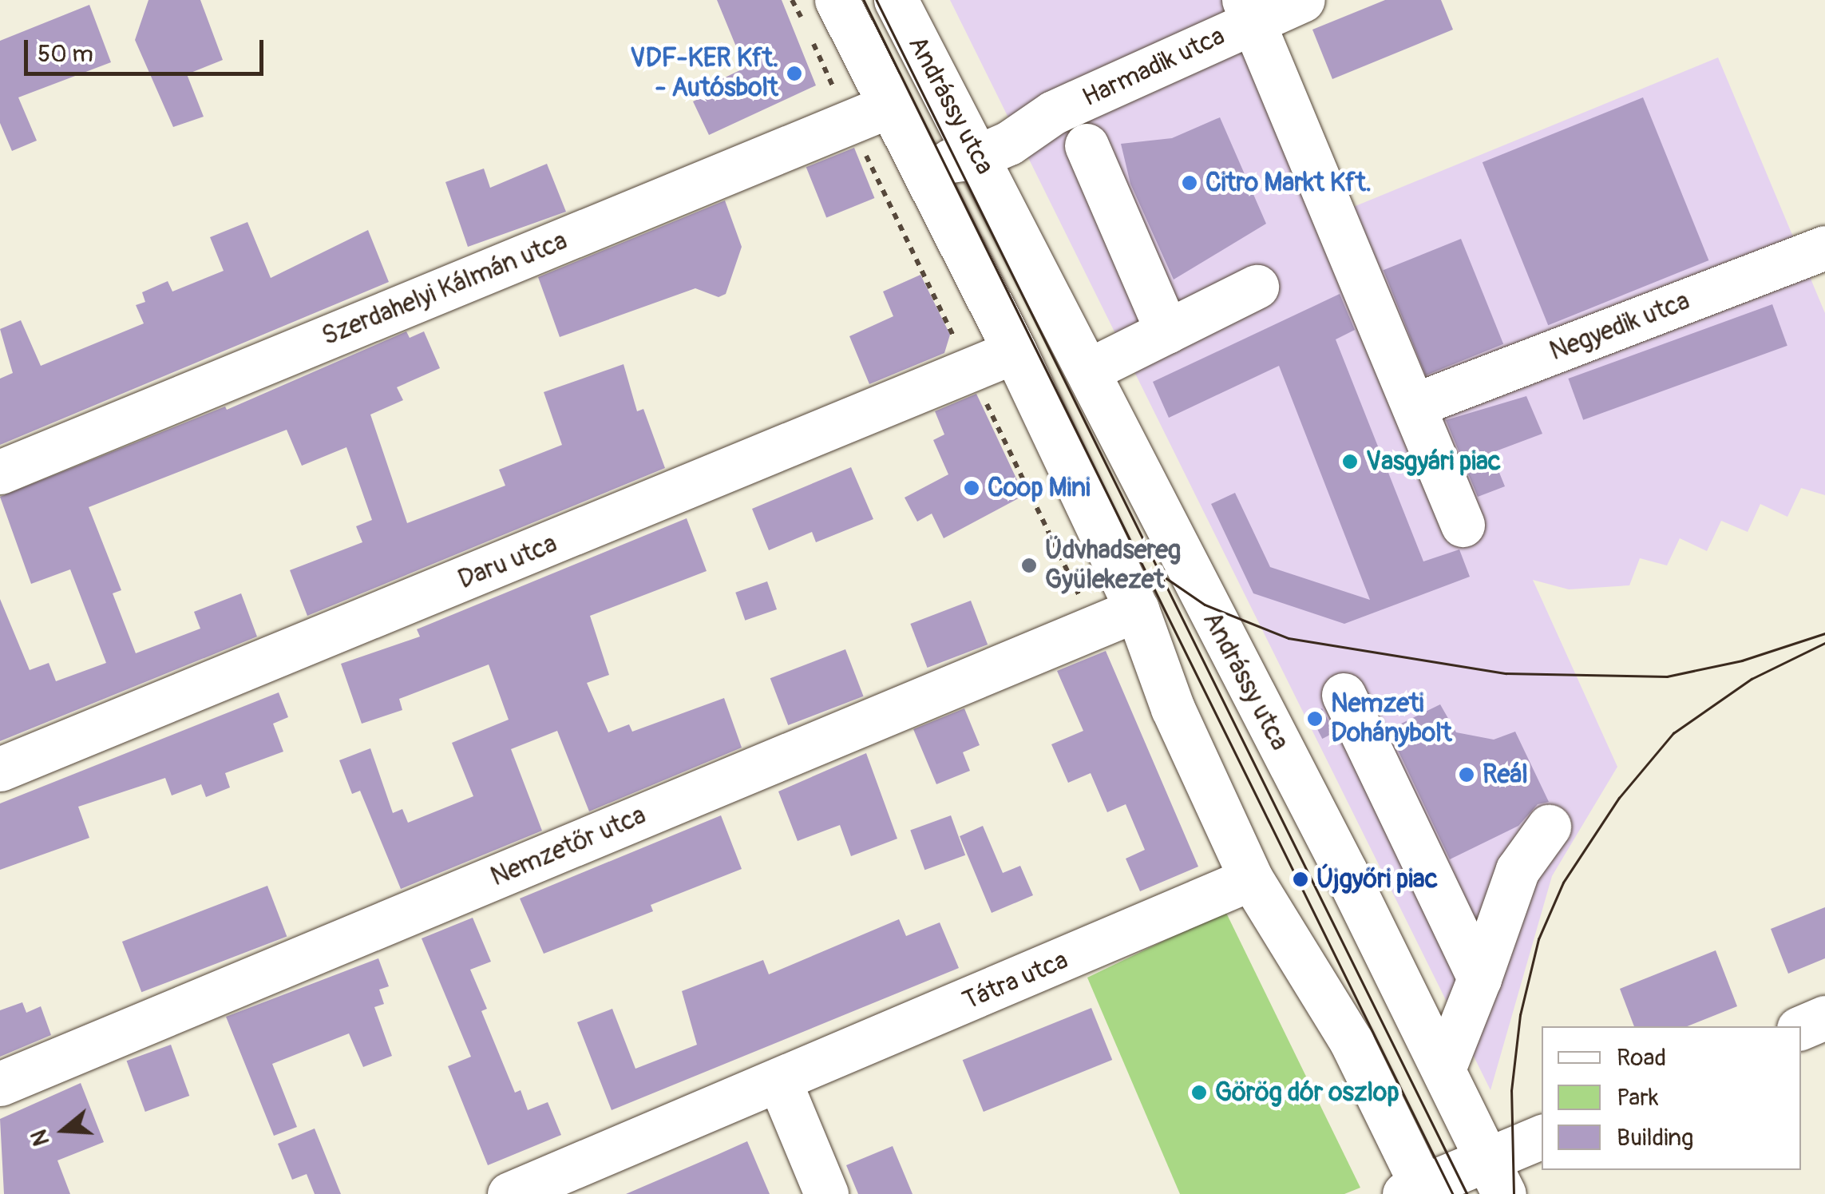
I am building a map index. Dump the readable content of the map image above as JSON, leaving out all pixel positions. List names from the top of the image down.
{
  "streets": {
    "street": [
      "Harmadik utca",
      "Andrássy utca",
      "Szerdahelyi Kálmán utca",
      "Negyedik utca",
      "Daru utca",
      "Nemzetőr utca",
      "Tátra utca"
    ]
  },
  "crossings": [
    ["Harmadik utca", "Andrássy utca"],
    ["Andrássy utca", "Szerdahelyi Kálmán utca"],
    ["Andrássy utca", "Daru utca"],
    ["Andrássy utca", "Nemzetőr utca"],
    ["Andrássy utca", "Tátra utca"]
  ],
  "places": [
    "VDF-KER Kft. - Autósbolt",
    "Citro Markt Kft.",
    "Vasgyári piac",
    "Coop Mini",
    "Üdvhadsereg Gyülekezet",
    "Nemzeti Dohánybolt",
    "Reál",
    "Újgyőri piac",
    "Görög dór oszlop"
  ],
  "legend": ["Road", "Park", "Building"],
  "scale_bar": "50 m",
  "north": "left"
}
